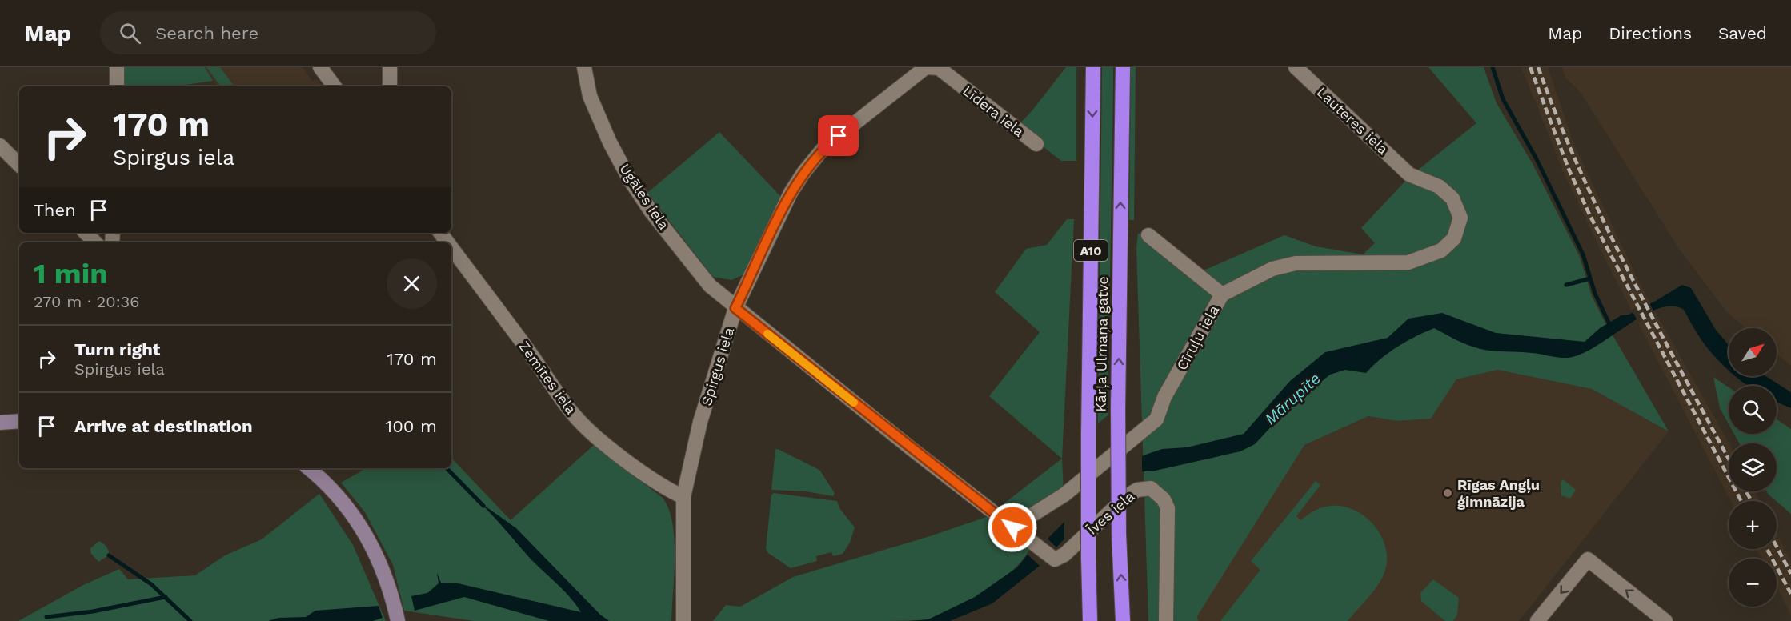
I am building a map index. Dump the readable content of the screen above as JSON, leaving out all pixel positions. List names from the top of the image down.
{
  "streets": {
    "highway": ["A10", "Kārļa Ulmaņa gatve"],
    "street": [
      "Līdera iela",
      "Lauteres iela",
      "Ugāles iela",
      "Cīruļu iela",
      "Spirgus iela",
      "Zemītes iela",
      "Īves iela"
    ]
  },
  "crossings": [
    ["Līdera iela", "Spirgus iela"],
    ["Lauteres iela", "Cīruļu iela"],
    ["Ugāles iela", "Cīruļu iela"],
    ["Ugāles iela", "Spirgus iela"],
    ["Ugāles iela", "Īves iela"],
    ["Spirgus iela", "Zemītes iela"]
  ],
  "water": ["Mārupīte"],
  "places": ["Rīgas Angļu ģimnāzija"],
  "north": "top right",
  "page": {
    "header": "Map",
    "search": "Search here",
    "nav": ["Map", "Directions", "Saved"],
    "turn": ["170 m", "Spirgus iela"],
    "then": "Then",
    "heading": ["1 min", "270 m · 20:36"],
    "list": [
      {
        "name": "Turn right",
        "note": "Spirgus iela",
        "value": "170 m"
      },
      {
        "name": "Arrive at destination",
        "value": "100 m"
      }
    ],
    "map_buttons": ["+", "−"]
  }
}
